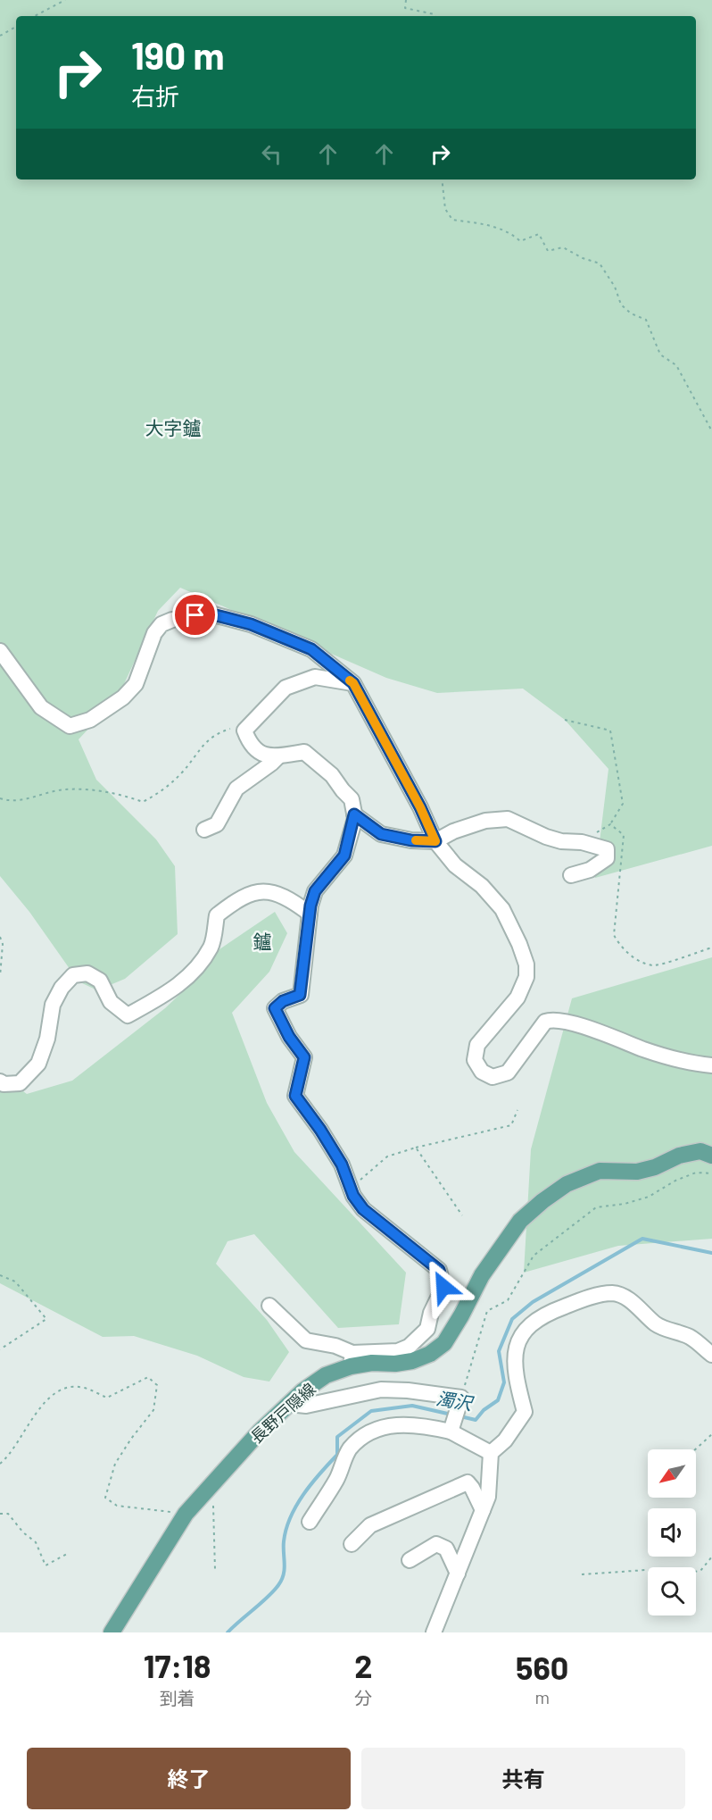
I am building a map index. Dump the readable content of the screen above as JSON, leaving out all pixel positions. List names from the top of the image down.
{
  "streets": {
    "main road": ["長野戸隠線"]
  },
  "districts": ["大字鑪", "鑪"],
  "water": ["濁沢"],
  "north": "bottom left",
  "page": {
    "turn": ["190 m", "右折"],
    "eta": [
      "17:18",
      "到着",
      "2",
      "分",
      "560",
      "m"
    ],
    "buttons": ["終了", "共有"]
  }
}
